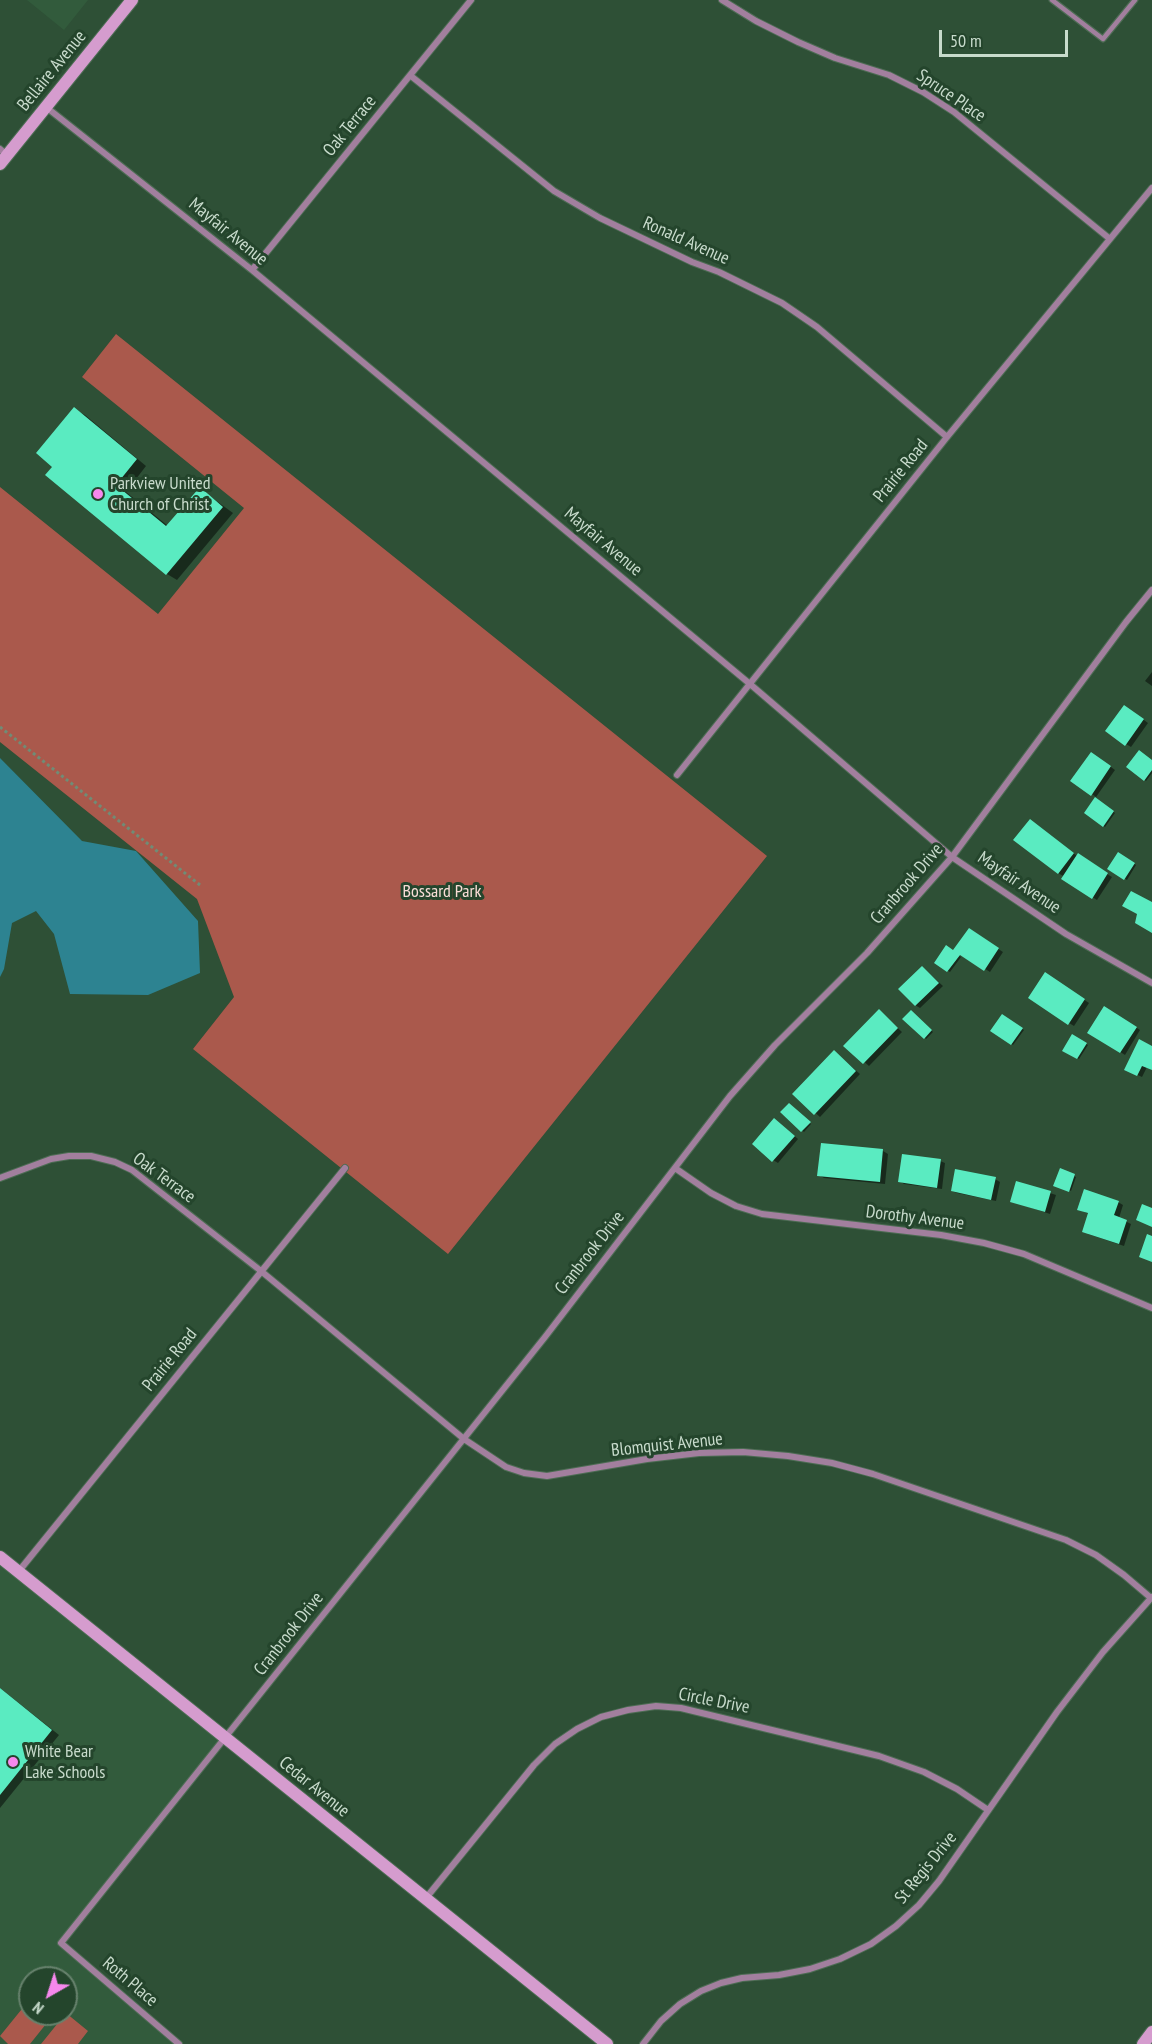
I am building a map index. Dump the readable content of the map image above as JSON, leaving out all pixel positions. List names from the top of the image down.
{
  "streets": {
    "street": [
      "Bellaire Avenue",
      "Spruce Place",
      "Oak Terrace",
      "Mayfair Avenue",
      "Ronald Avenue",
      "Prairie Road",
      "Cranbrook Drive",
      "Dorothy Avenue",
      "Blomquist Avenue",
      "Circle Drive",
      "Cedar Avenue",
      "St Regis Drive",
      "Roth Place"
    ]
  },
  "crossings": [
    ["Bellaire Avenue", "Mayfair Avenue"],
    ["Spruce Place", "Prairie Road"],
    ["Oak Terrace", "Mayfair Avenue"],
    ["Oak Terrace", "Ronald Avenue"],
    ["Oak Terrace", "Prairie Road"],
    ["Oak Terrace", "Blomquist Avenue"],
    ["Mayfair Avenue", "Prairie Road"],
    ["Mayfair Avenue", "Cranbrook Drive"],
    ["Ronald Avenue", "Prairie Road"],
    ["Prairie Road", "Blomquist Avenue"],
    ["Prairie Road", "Cedar Avenue"],
    ["Cranbrook Drive", "Dorothy Avenue"],
    ["Cranbrook Drive", "Blomquist Avenue"],
    ["Cranbrook Drive", "Cedar Avenue"],
    ["Cranbrook Drive", "Roth Place"],
    ["Blomquist Avenue", "St Regis Drive"],
    ["Circle Drive", "Cedar Avenue"],
    ["Circle Drive", "St Regis Drive"]
  ],
  "parks": ["Bossard Park"],
  "places": ["Parkview United Church of Christ", "White Bear Lake Schools"],
  "scale_bar": "50 m",
  "north": "bottom left"
}
